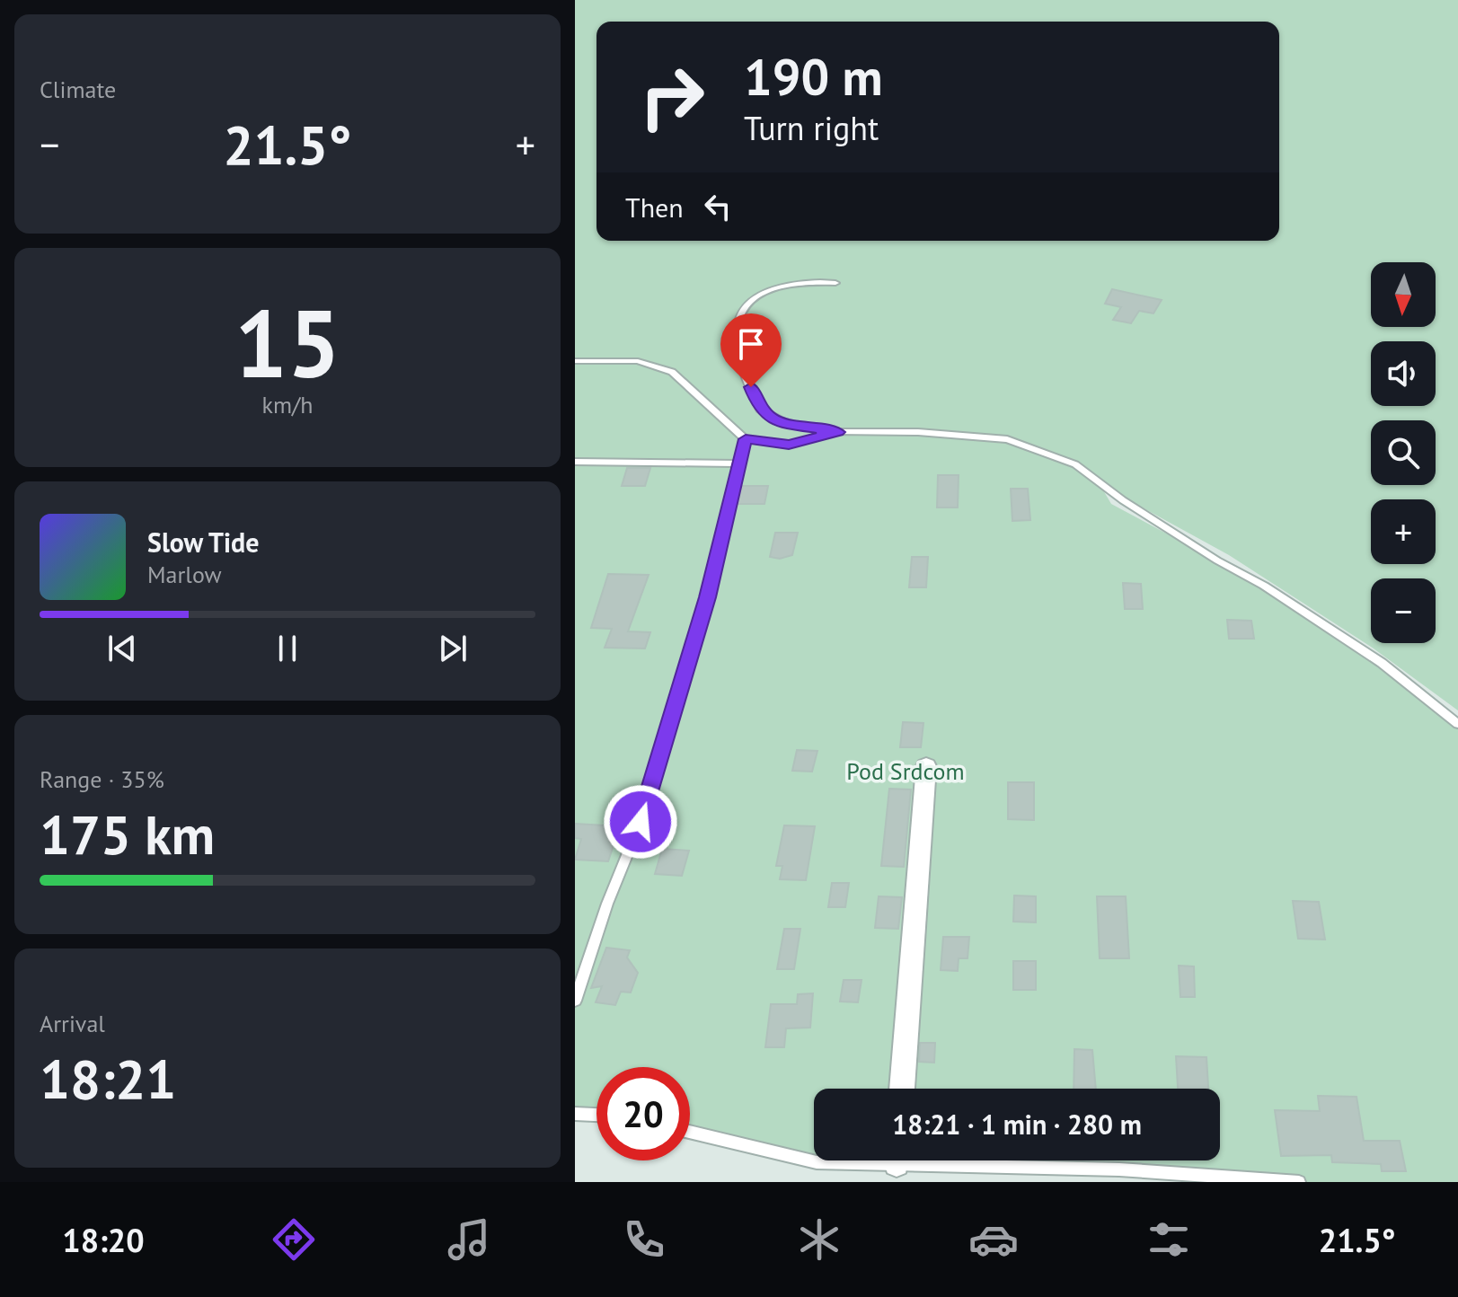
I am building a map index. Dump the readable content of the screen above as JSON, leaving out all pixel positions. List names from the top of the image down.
{
  "parks": ["Pod Srdcom"],
  "north": "bottom",
  "page": {
    "tile": [
      "Climate",
      ["15", "km/h"],
      ["Range · 35%", "175 km"],
      ["Arrival", "18:21"]
    ],
    "turn": ["190 m", "Turn right"],
    "heat": ["−", "21.5°", "+"],
    "then": "Then",
    "map_buttons": ["+", "−"],
    "song": ["Slow Tide", "Marlow"],
    "limit": "20",
    "trip": "18:21 · 1 min · 280 m",
    "tabs": ["18:20", "21.5°"]
  }
}
